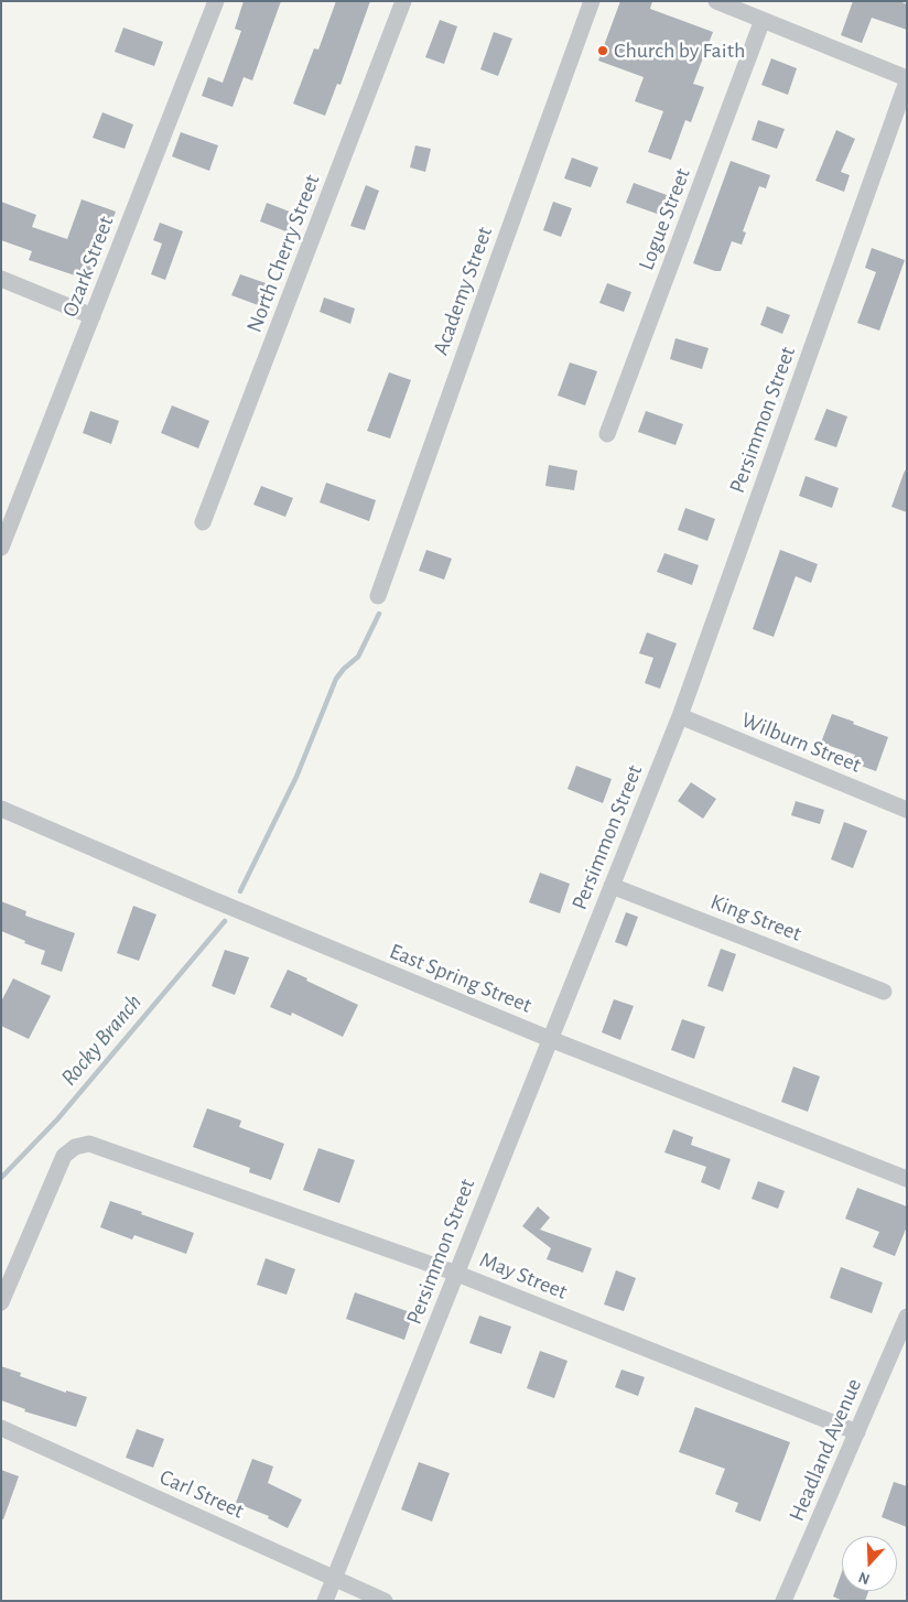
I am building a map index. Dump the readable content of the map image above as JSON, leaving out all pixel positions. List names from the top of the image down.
{
  "streets": {
    "street": [
      "Logue Street",
      "North Cherry Street",
      "Ozark Street",
      "Academy Street",
      "Persimmon Street",
      "Wilburn Street",
      "King Street",
      "East Spring Street",
      "May Street",
      "Headland Avenue",
      "Carl Street"
    ]
  },
  "crossings": [
    ["Persimmon Street", "Wilburn Street"],
    ["Persimmon Street", "King Street"],
    ["Persimmon Street", "East Spring Street"],
    ["Persimmon Street", "May Street"],
    ["Persimmon Street", "Carl Street"],
    ["May Street", "Headland Avenue"]
  ],
  "water": ["Rocky Branch"],
  "places": ["Church by Faith"],
  "north": "bottom"
}
